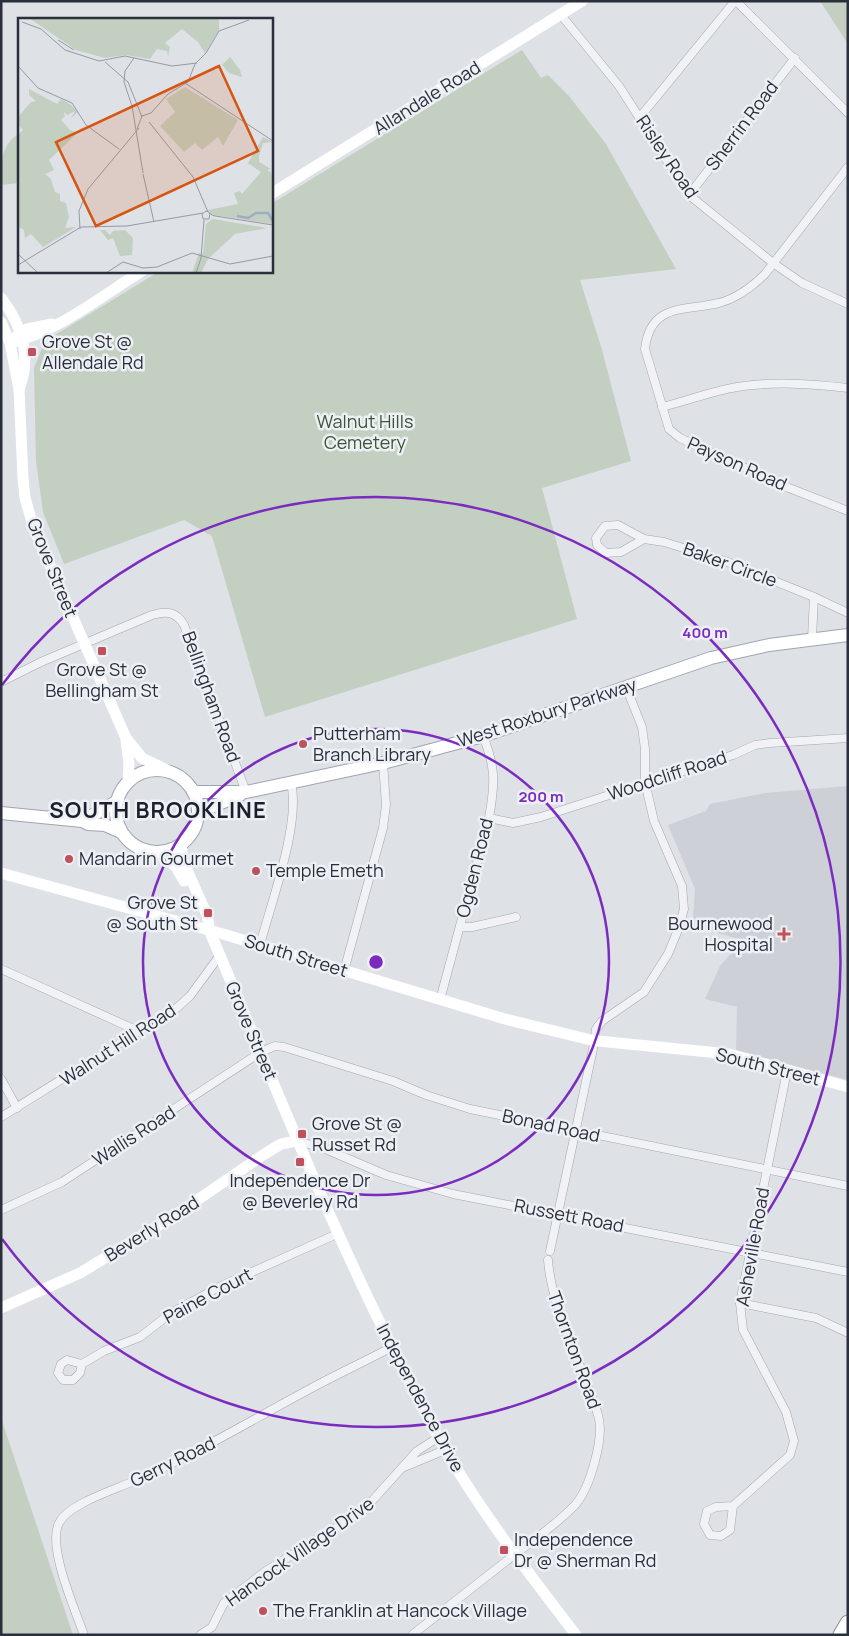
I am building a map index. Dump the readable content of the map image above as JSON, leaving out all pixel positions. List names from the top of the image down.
{
  "streets": {
    "main road": ["West Roxbury Parkway"],
    "street": [
      "Allandale Road",
      "Sherrin Road",
      "Risley Road",
      "Payson Road",
      "Baker Circle",
      "Grove Street",
      "Bellingham Road",
      "Woodcliff Road",
      "Ogden Road",
      "South Street",
      "Walnut Hill Road",
      "Bonad Road",
      "Wallis Road",
      "Russett Road",
      "Beverly Road",
      "Asheville Road",
      "Paine Court",
      "Thornton Road",
      "Independence Drive",
      "Gerry Road",
      "Hancock Village Drive"
    ]
  },
  "crossings": [
    ["Allandale Road", "Risley Road"],
    ["Sherrin Road", "Risley Road"],
    ["Risley Road", "Payson Road"],
    ["Grove Street", "Bellingham Road"],
    ["Grove Street", "West Roxbury Parkway"],
    ["Grove Street", "South Street"],
    ["Grove Street", "Walnut Hill Road"],
    ["Grove Street", "Bonad Road"],
    ["Grove Street", "Wallis Road"],
    ["Grove Street", "Russett Road"],
    ["Grove Street", "Beverly Road"],
    ["Grove Street", "Independence Drive"],
    ["Bellingham Road", "West Roxbury Parkway"],
    ["West Roxbury Parkway", "Ogden Road"],
    ["Woodcliff Road", "Ogden Road"],
    ["Ogden Road", "South Street"],
    ["South Street", "Asheville Road"],
    ["Bonad Road", "Wallis Road"],
    ["Bonad Road", "Asheville Road"],
    ["Russett Road", "Beverly Road"],
    ["Russett Road", "Asheville Road"],
    ["Russett Road", "Independence Drive"],
    ["Beverly Road", "Independence Drive"],
    ["Paine Court", "Independence Drive"],
    ["Thornton Road", "Independence Drive"],
    ["Independence Drive", "Gerry Road"],
    ["Independence Drive", "Hancock Village Drive"]
  ],
  "districts": ["SOUTH BROOKLINE"],
  "parks": ["Walnut Hills Cemetery"],
  "places": {
    "transit": [
      "Grove St @ Allendale Rd",
      "Grove St @ Bellingham St",
      "Grove St @ South St",
      "Grove St @ Russet Rd",
      "Independence Dr @ Beverley Rd",
      "Independence Dr @ Sherman Rd"
    ],
    "other": [
      "Putterham Branch Library",
      "Mandarin Gourmet",
      "Temple Emeth",
      "The Franklin at Hancock Village"
    ],
    "health": ["Bournewood Hospital"]
  },
  "rings": ["400 m", "200 m"]
}
